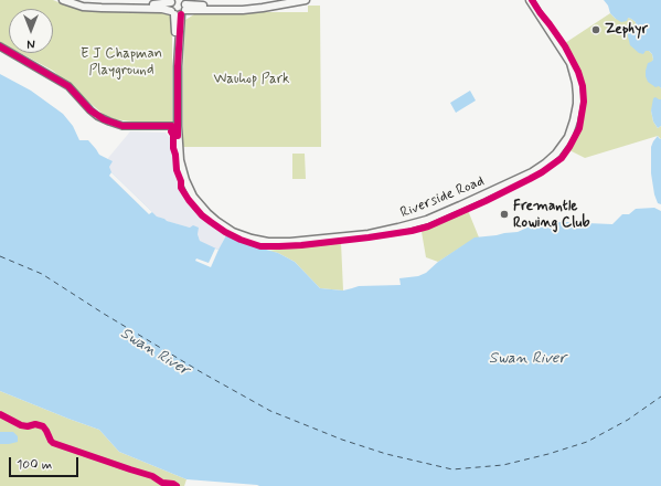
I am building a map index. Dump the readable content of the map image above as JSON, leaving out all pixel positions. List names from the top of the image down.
{
  "streets": {
    "street": ["Riverside Road"]
  },
  "water": ["Swan River"],
  "parks": ["E J Chapman Playground", "Wauhop Park"],
  "places": ["Zephyr", "Fremantle Rowing Club"],
  "scale_bar": "100 m",
  "north": "bottom"
}
